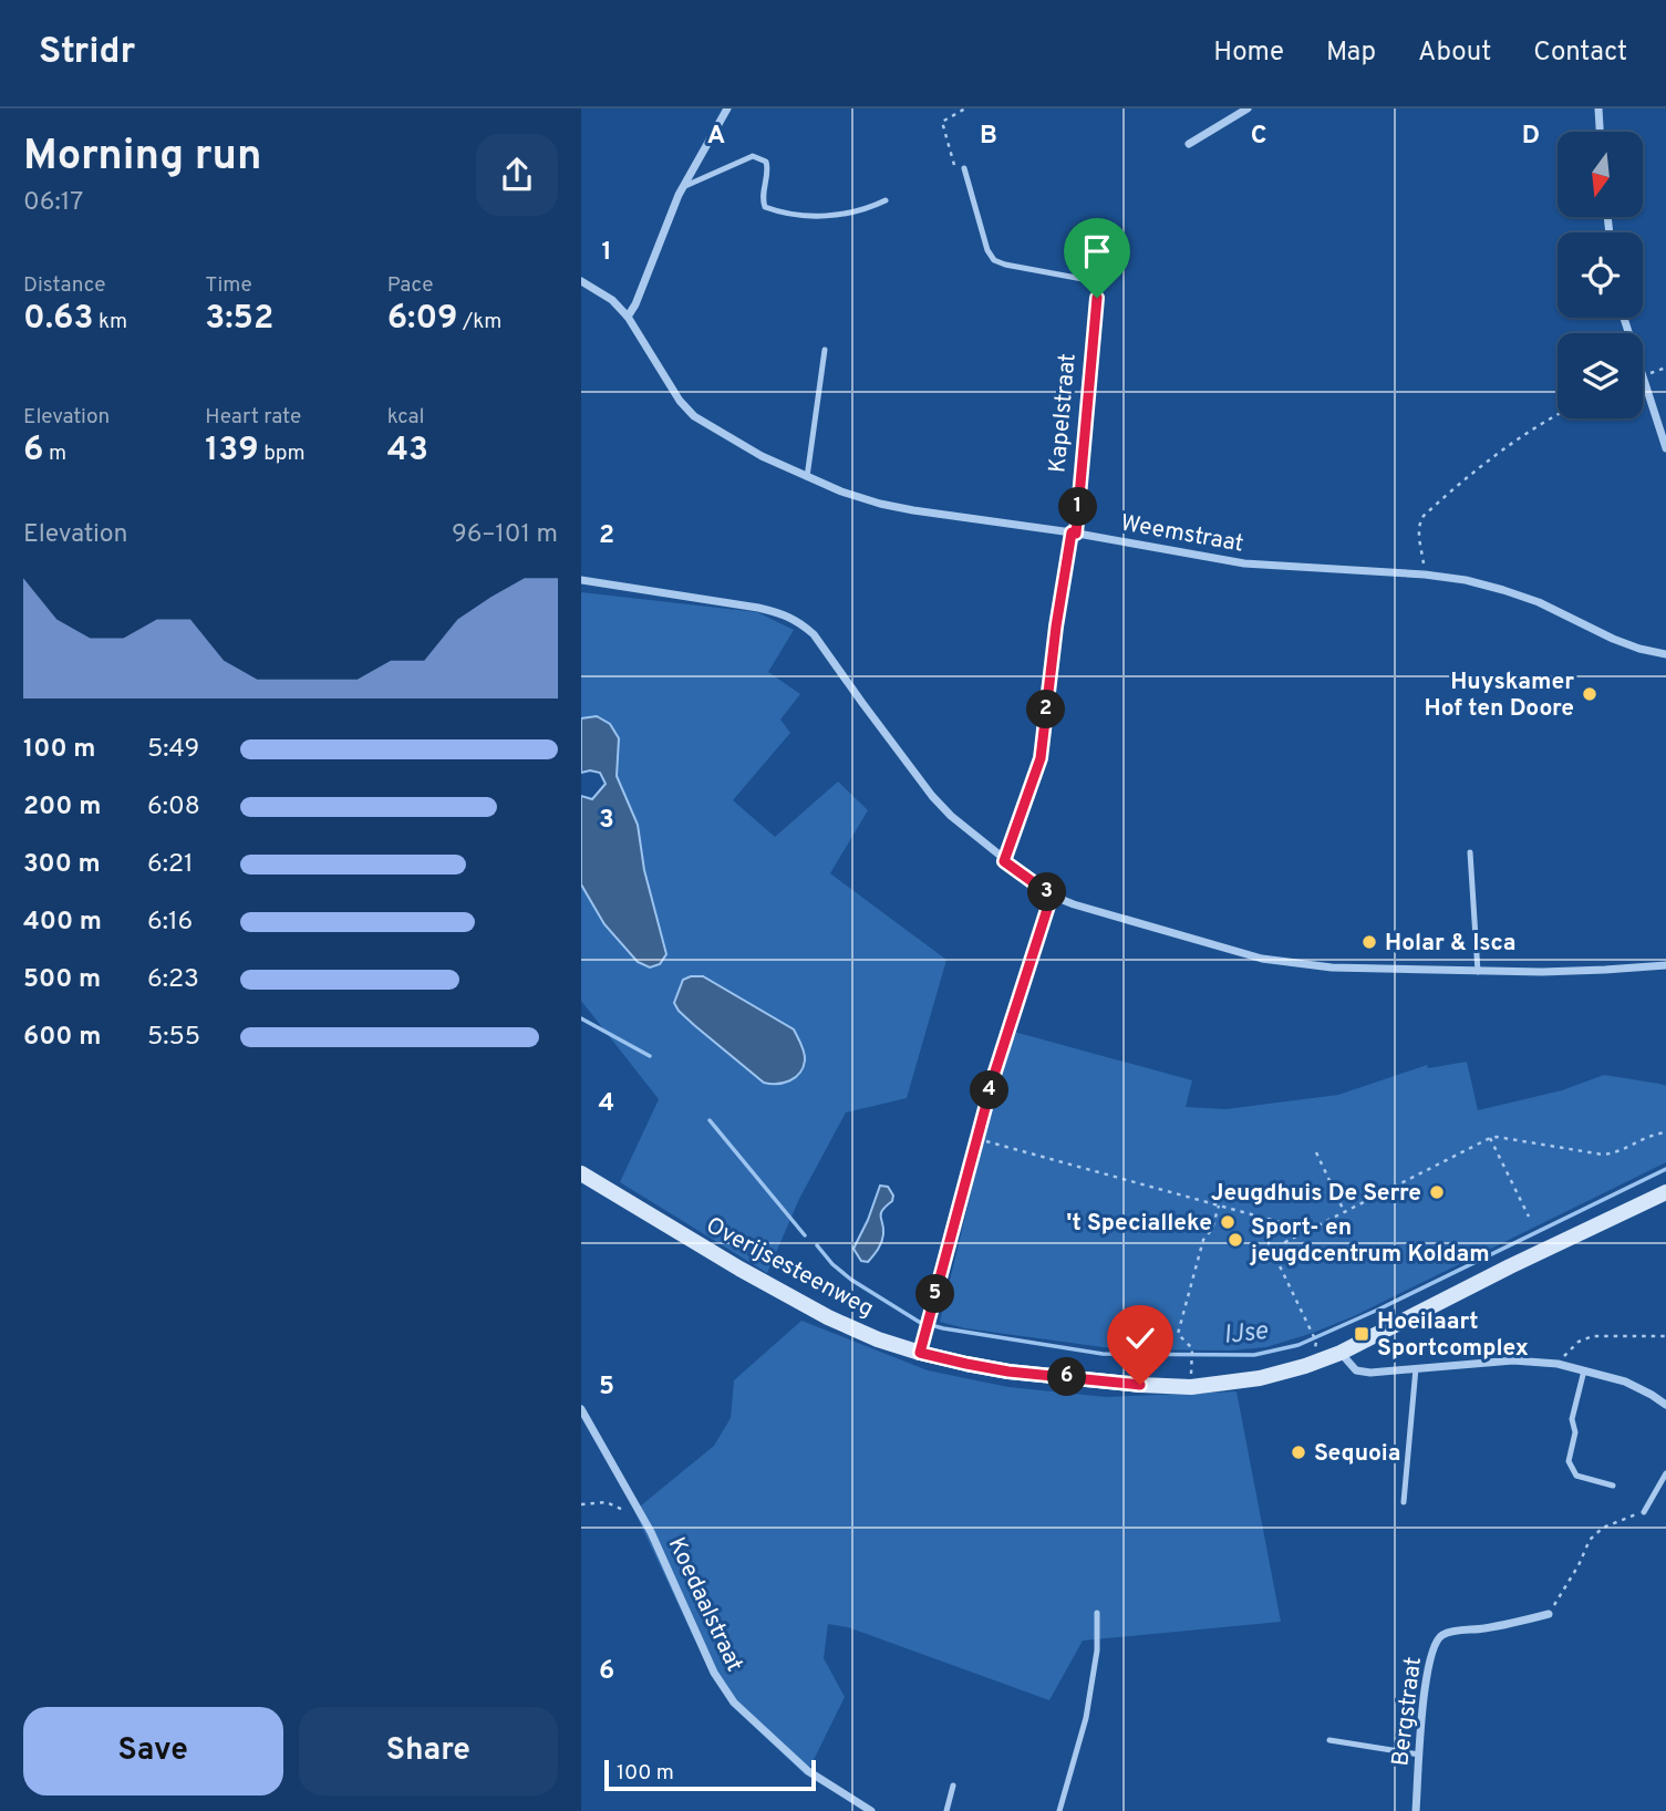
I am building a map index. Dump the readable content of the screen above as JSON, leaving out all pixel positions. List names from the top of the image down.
{
  "streets": {
    "main road": ["Overijsesteenweg"],
    "street": ["Weemstraat", "Koedaalstraat", "Bergstraat"],
    "lane": ["Kapelstraat"]
  },
  "crossings": [
    ["Kapelstraat", "Weemstraat"]
  ],
  "water": ["IJse"],
  "places": {
    "other": [
      "Huyskamer Hof ten Doore",
      "Holar & Isca",
      "Jeugdhuis De Serre",
      "'t Specialleke",
      "Sport- en jeugdcentrum Koldam",
      "Sequoia"
    ],
    "transit": ["Hoeilaart Sportcomplex"]
  },
  "scale_bar": "100 m",
  "north": "bottom",
  "page": {
    "header": "Stridr",
    "nav": [
      "Home",
      "Map",
      "About",
      "Contact"
    ],
    "heading": ["Morning run", "06:17"],
    "stats": [
      ["Distance", "0.63 km"],
      ["Time", "3:52"],
      ["Pace", "6:09 /km"],
      ["Elevation", "6 m"],
      ["Heart rate", "139 bpm"],
      ["kcal", "43"]
    ],
    "pins": [
      "1",
      "2",
      "3",
      "4",
      "5",
      "6"
    ],
    "chart": ["Elevation", "96–101 m"],
    "list": [
      {
        "name": "100 m",
        "note": "5:49"
      },
      {
        "name": "200 m",
        "note": "6:08"
      },
      {
        "name": "300 m",
        "note": "6:21"
      },
      {
        "name": "400 m",
        "note": "6:16"
      },
      {
        "name": "500 m",
        "note": "6:23"
      },
      {
        "name": "600 m",
        "note": "5:55"
      }
    ],
    "buttons": ["Save", "Share"],
    "scale": "100 m"
  },
  "grid": {
    "columns": [
      "A",
      "B",
      "C",
      "D"
    ],
    "rows": [
      "1",
      "2",
      "3",
      "4",
      "5",
      "6"
    ]
  }
}
